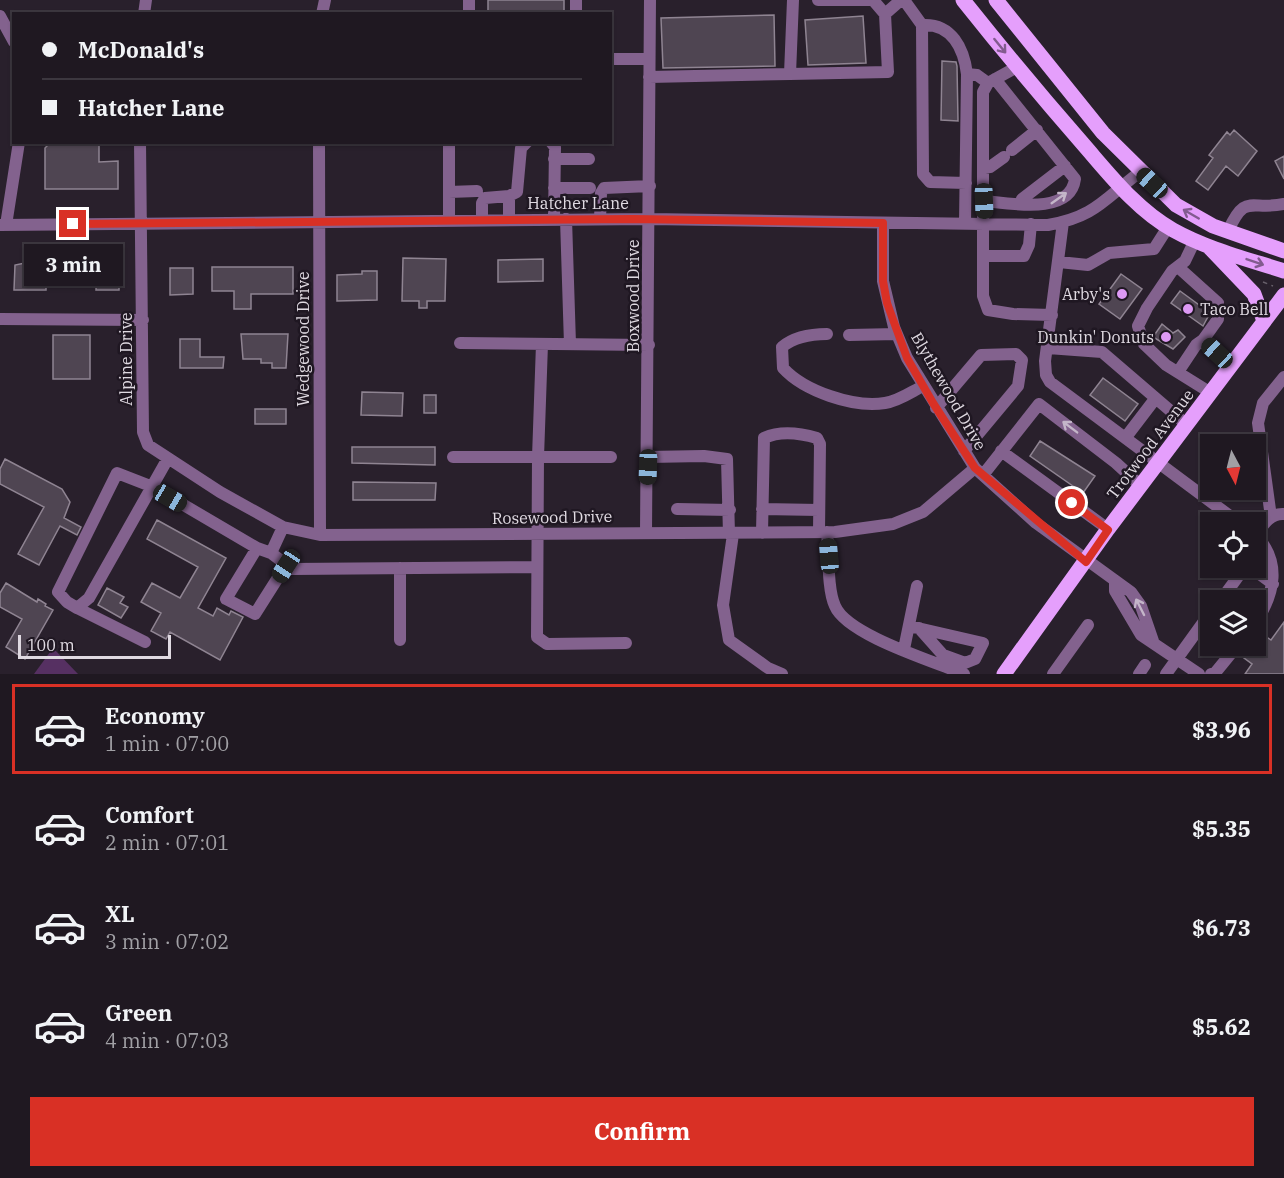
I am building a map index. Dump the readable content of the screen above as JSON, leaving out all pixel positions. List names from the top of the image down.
{
  "streets": {
    "main road": ["Trotwood Avenue"],
    "street": [
      "Hatcher Lane",
      "Boxwood Drive",
      "Wedgewood Drive",
      "Alpine Drive",
      "Blythewood Drive",
      "Rosewood Drive"
    ]
  },
  "crossings": [
    ["Hatcher Lane", "Boxwood Drive"],
    ["Hatcher Lane", "Wedgewood Drive"],
    ["Hatcher Lane", "Alpine Drive"],
    ["Hatcher Lane", "Blythewood Drive"],
    ["Boxwood Drive", "Rosewood Drive"],
    ["Wedgewood Drive", "Rosewood Drive"],
    ["Alpine Drive", "Rosewood Drive"],
    ["Blythewood Drive", "Trotwood Avenue"],
    ["Blythewood Drive", "Rosewood Drive"],
    ["Trotwood Avenue", "Rosewood Drive"]
  ],
  "places": ["Arby's", "Taco Bell", "Dunkin' Donuts"],
  "scale_bar": "100 m",
  "north": "bottom",
  "page": {
    "banner": ["McDonald's", "Hatcher Lane"],
    "bubble": "3 min",
    "scale": "100 m",
    "list": [
      {
        "name": "Economy",
        "note": "1 min · 07:00",
        "value": "$3.96"
      },
      {
        "name": "Comfort",
        "note": "2 min · 07:01",
        "value": "$5.35"
      },
      {
        "name": "XL",
        "note": "3 min · 07:02",
        "value": "$6.73"
      },
      {
        "name": "Green",
        "note": "4 min · 07:03",
        "value": "$5.62"
      }
    ],
    "buttons": "Confirm"
  }
}
